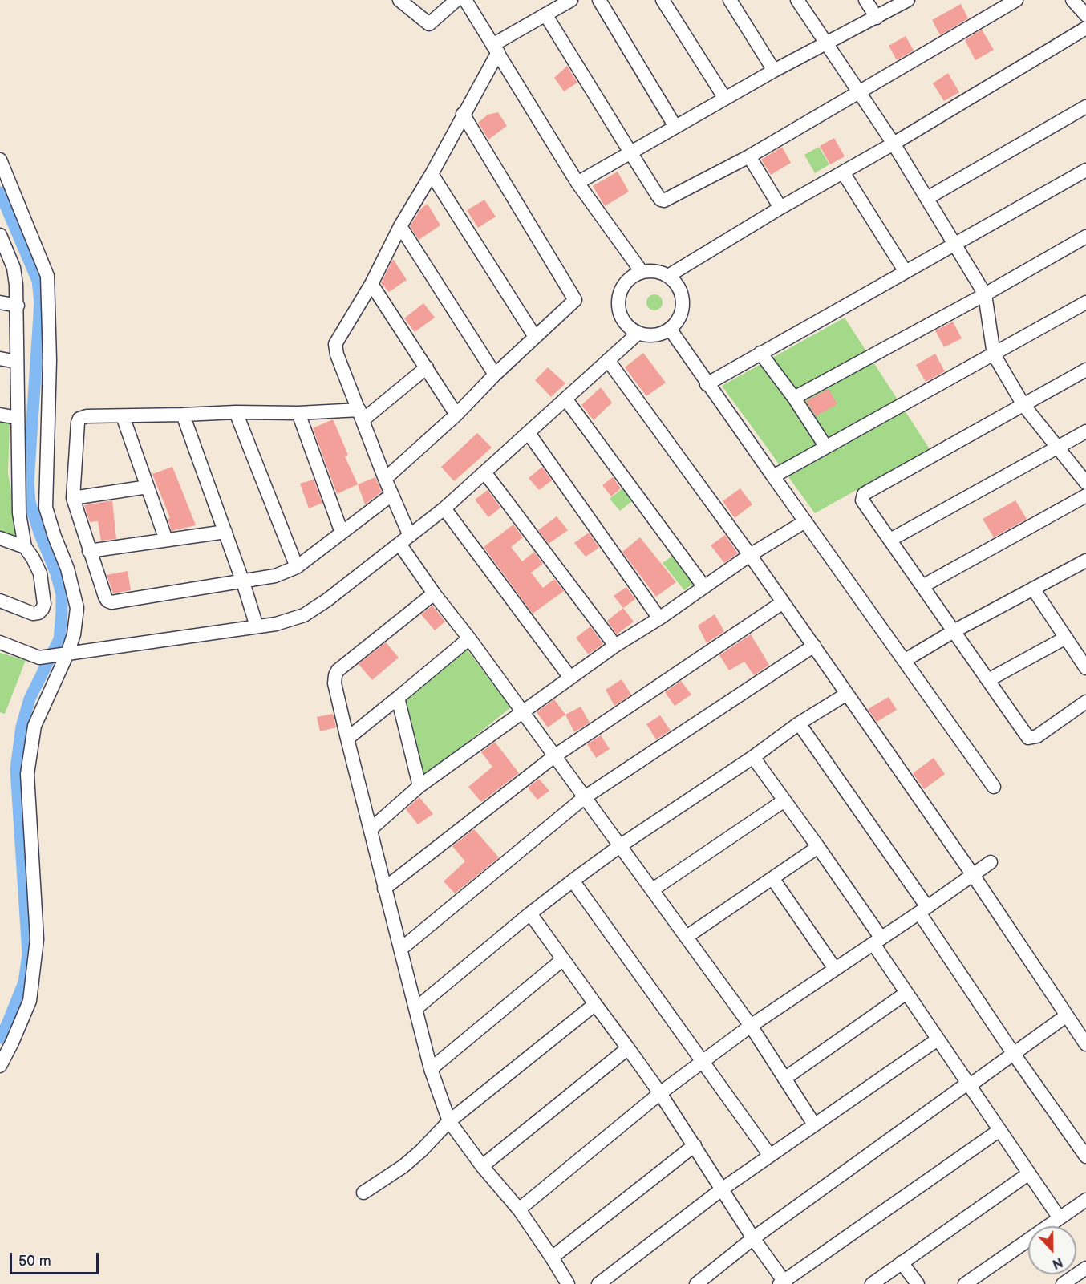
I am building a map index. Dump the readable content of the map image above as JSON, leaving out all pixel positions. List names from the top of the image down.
{
  "scale_bar": "50 m",
  "north": "bottom"
}
